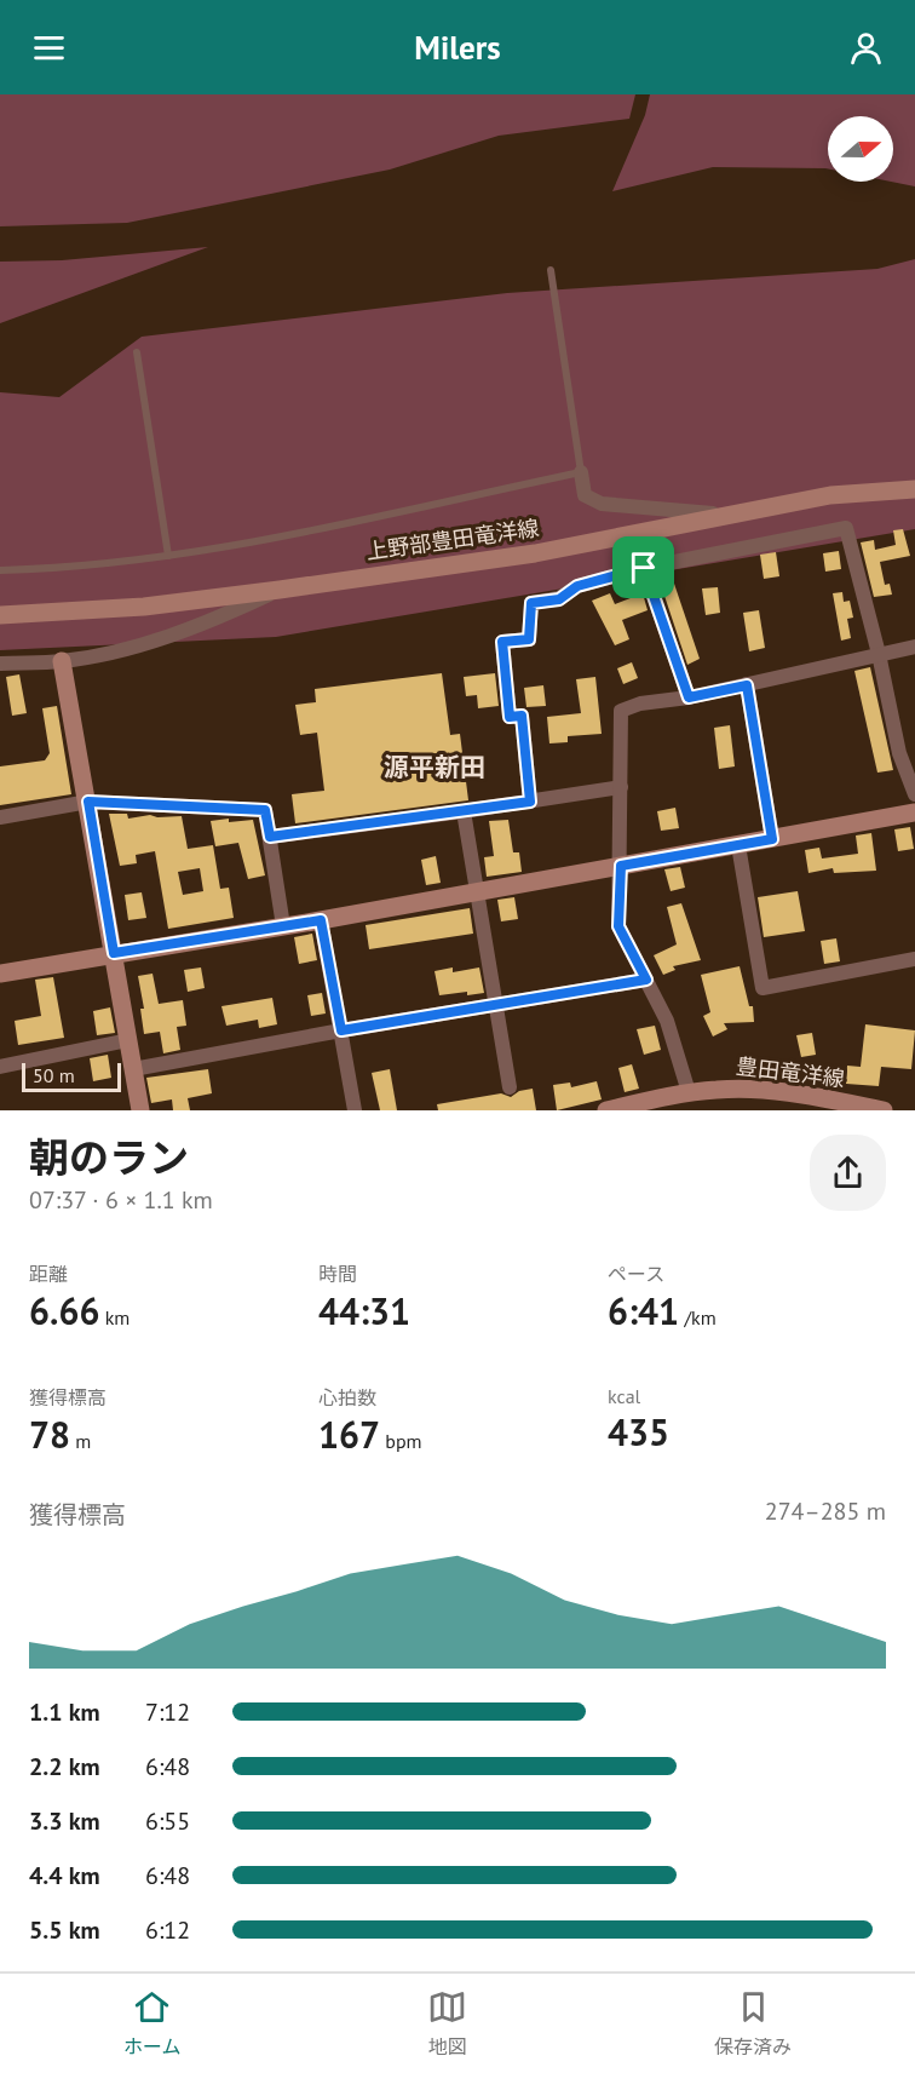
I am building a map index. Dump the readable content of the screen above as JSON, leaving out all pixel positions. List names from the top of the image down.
{
  "streets": {
    "street": ["上野部豊田竜洋線", "豊田竜洋線"]
  },
  "districts": ["源平新田"],
  "scale_bar": "50 m",
  "north": "right",
  "page": {
    "header": "Milers",
    "scale": "50 m",
    "heading": ["朝のラン", "07:37 · 6 × 1.1 km"],
    "stats": [
      ["距離", "6.66 km"],
      ["時間", "44:31"],
      ["ペース", "6:41 /km"],
      ["獲得標高", "78 m"],
      ["心拍数", "167 bpm"],
      ["kcal", "435"]
    ],
    "chart": ["獲得標高", "274–285 m"],
    "list": [
      {
        "name": "1.1 km",
        "note": "7:12"
      },
      {
        "name": "2.2 km",
        "note": "6:48"
      },
      {
        "name": "3.3 km",
        "note": "6:55"
      },
      {
        "name": "4.4 km",
        "note": "6:48"
      },
      {
        "name": "5.5 km",
        "note": "6:12"
      }
    ],
    "tabs": ["ホーム", "地図", "保存済み"]
  }
}
